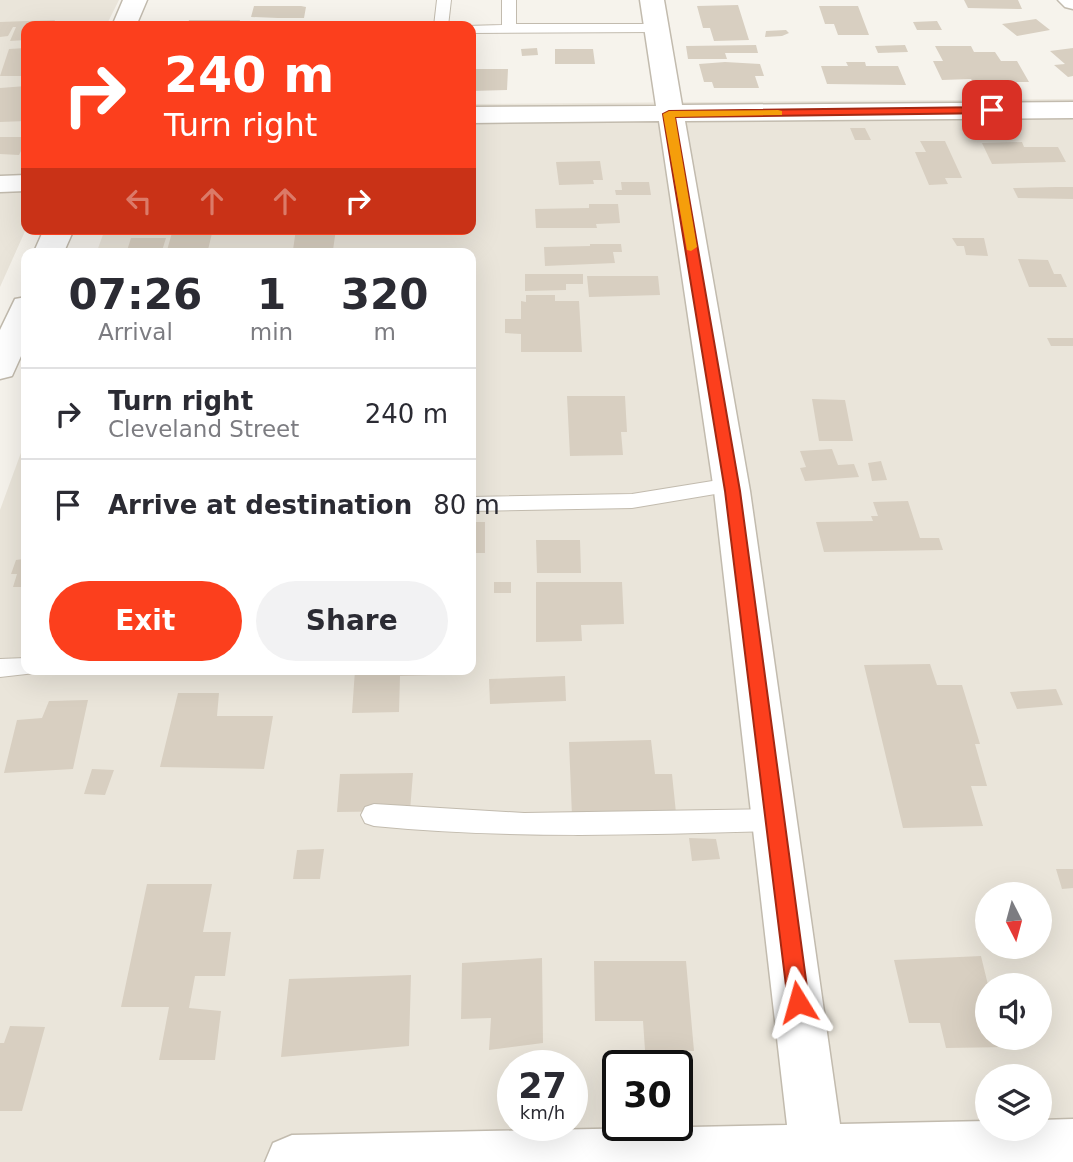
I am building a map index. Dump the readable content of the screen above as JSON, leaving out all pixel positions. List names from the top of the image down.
{
  "north": "bottom",
  "page": {
    "turn": ["240 m", "Turn right"],
    "eta": [
      "07:26",
      "Arrival",
      "1",
      "min",
      "320",
      "m"
    ],
    "list": [
      {
        "name": "Turn right",
        "note": "Cleveland Street",
        "value": "240 m"
      },
      {
        "name": "Arrive at destination",
        "value": "80 m"
      }
    ],
    "buttons": ["Exit", "Share"],
    "speed": "27 km/h",
    "limit": "30"
  }
}
